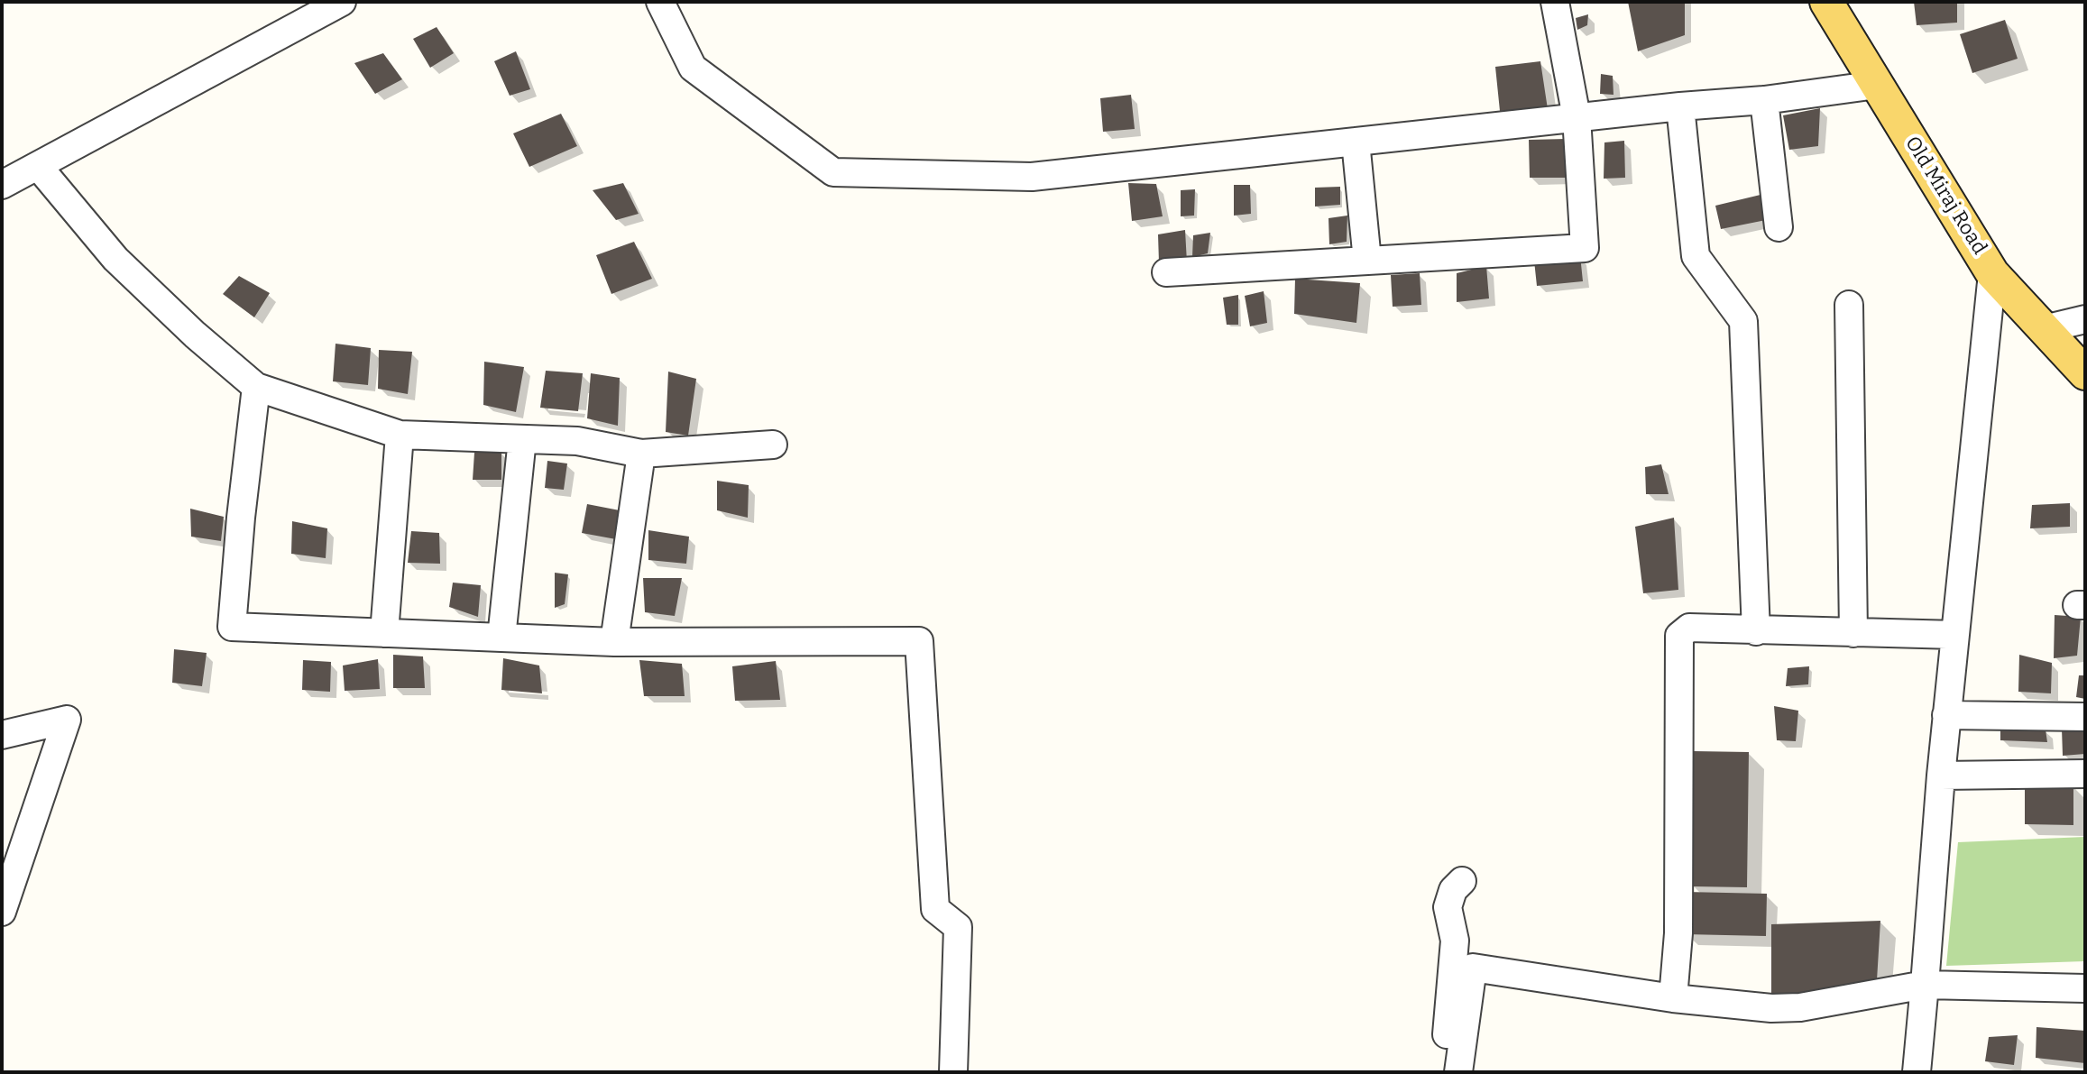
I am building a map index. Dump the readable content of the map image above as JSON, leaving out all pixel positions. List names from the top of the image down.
{
  "streets": {
    "main road": ["Old Miraj Road"]
  }
}
